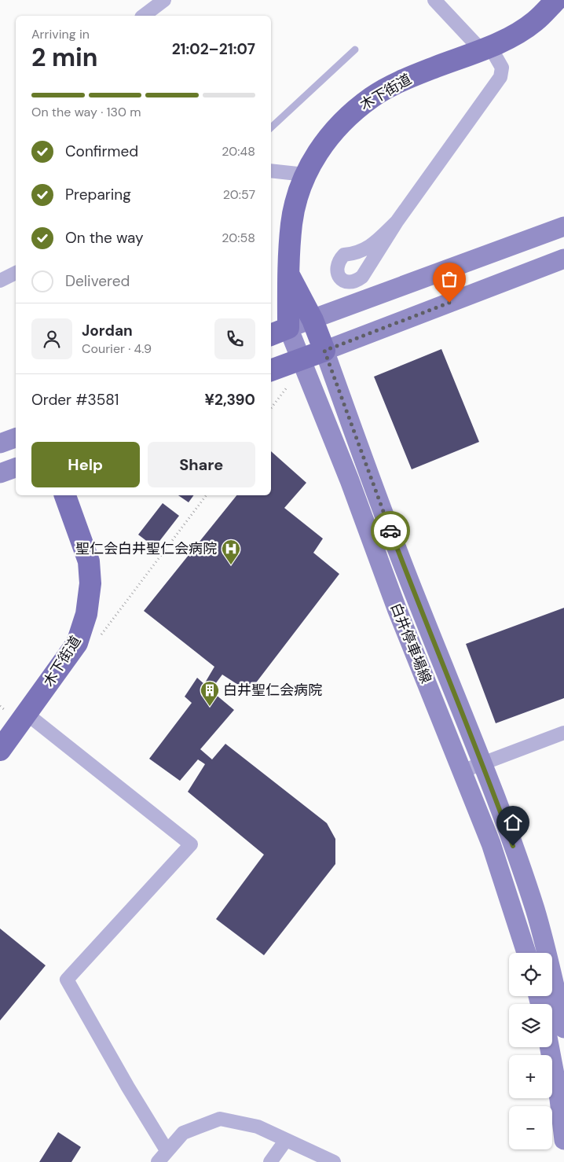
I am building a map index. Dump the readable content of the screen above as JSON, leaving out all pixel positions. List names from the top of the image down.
{
  "streets": {
    "main road": ["木下街道", "白井停車場線"]
  },
  "crossings": [
    ["木下街道", "白井停車場線"]
  ],
  "places": {
    "hospital": ["聖仁会白井聖仁会病院"],
    "building": ["白井聖仁会病院"]
  },
  "page": {
    "heading": ["2 min", "Arriving in", "21:02–21:07"],
    "panel": [
      "Jordan",
      "Courier · 4.9",
      "Order #3581",
      "¥2,390"
    ],
    "bar": "On the way · 130 m",
    "list": [
      ["Confirmed", "20:48"],
      ["Preparing", "20:57"],
      ["On the way", "20:58"],
      "Delivered"
    ],
    "buttons": ["Help", "Share"],
    "map_buttons": ["+", "−"]
  }
}
